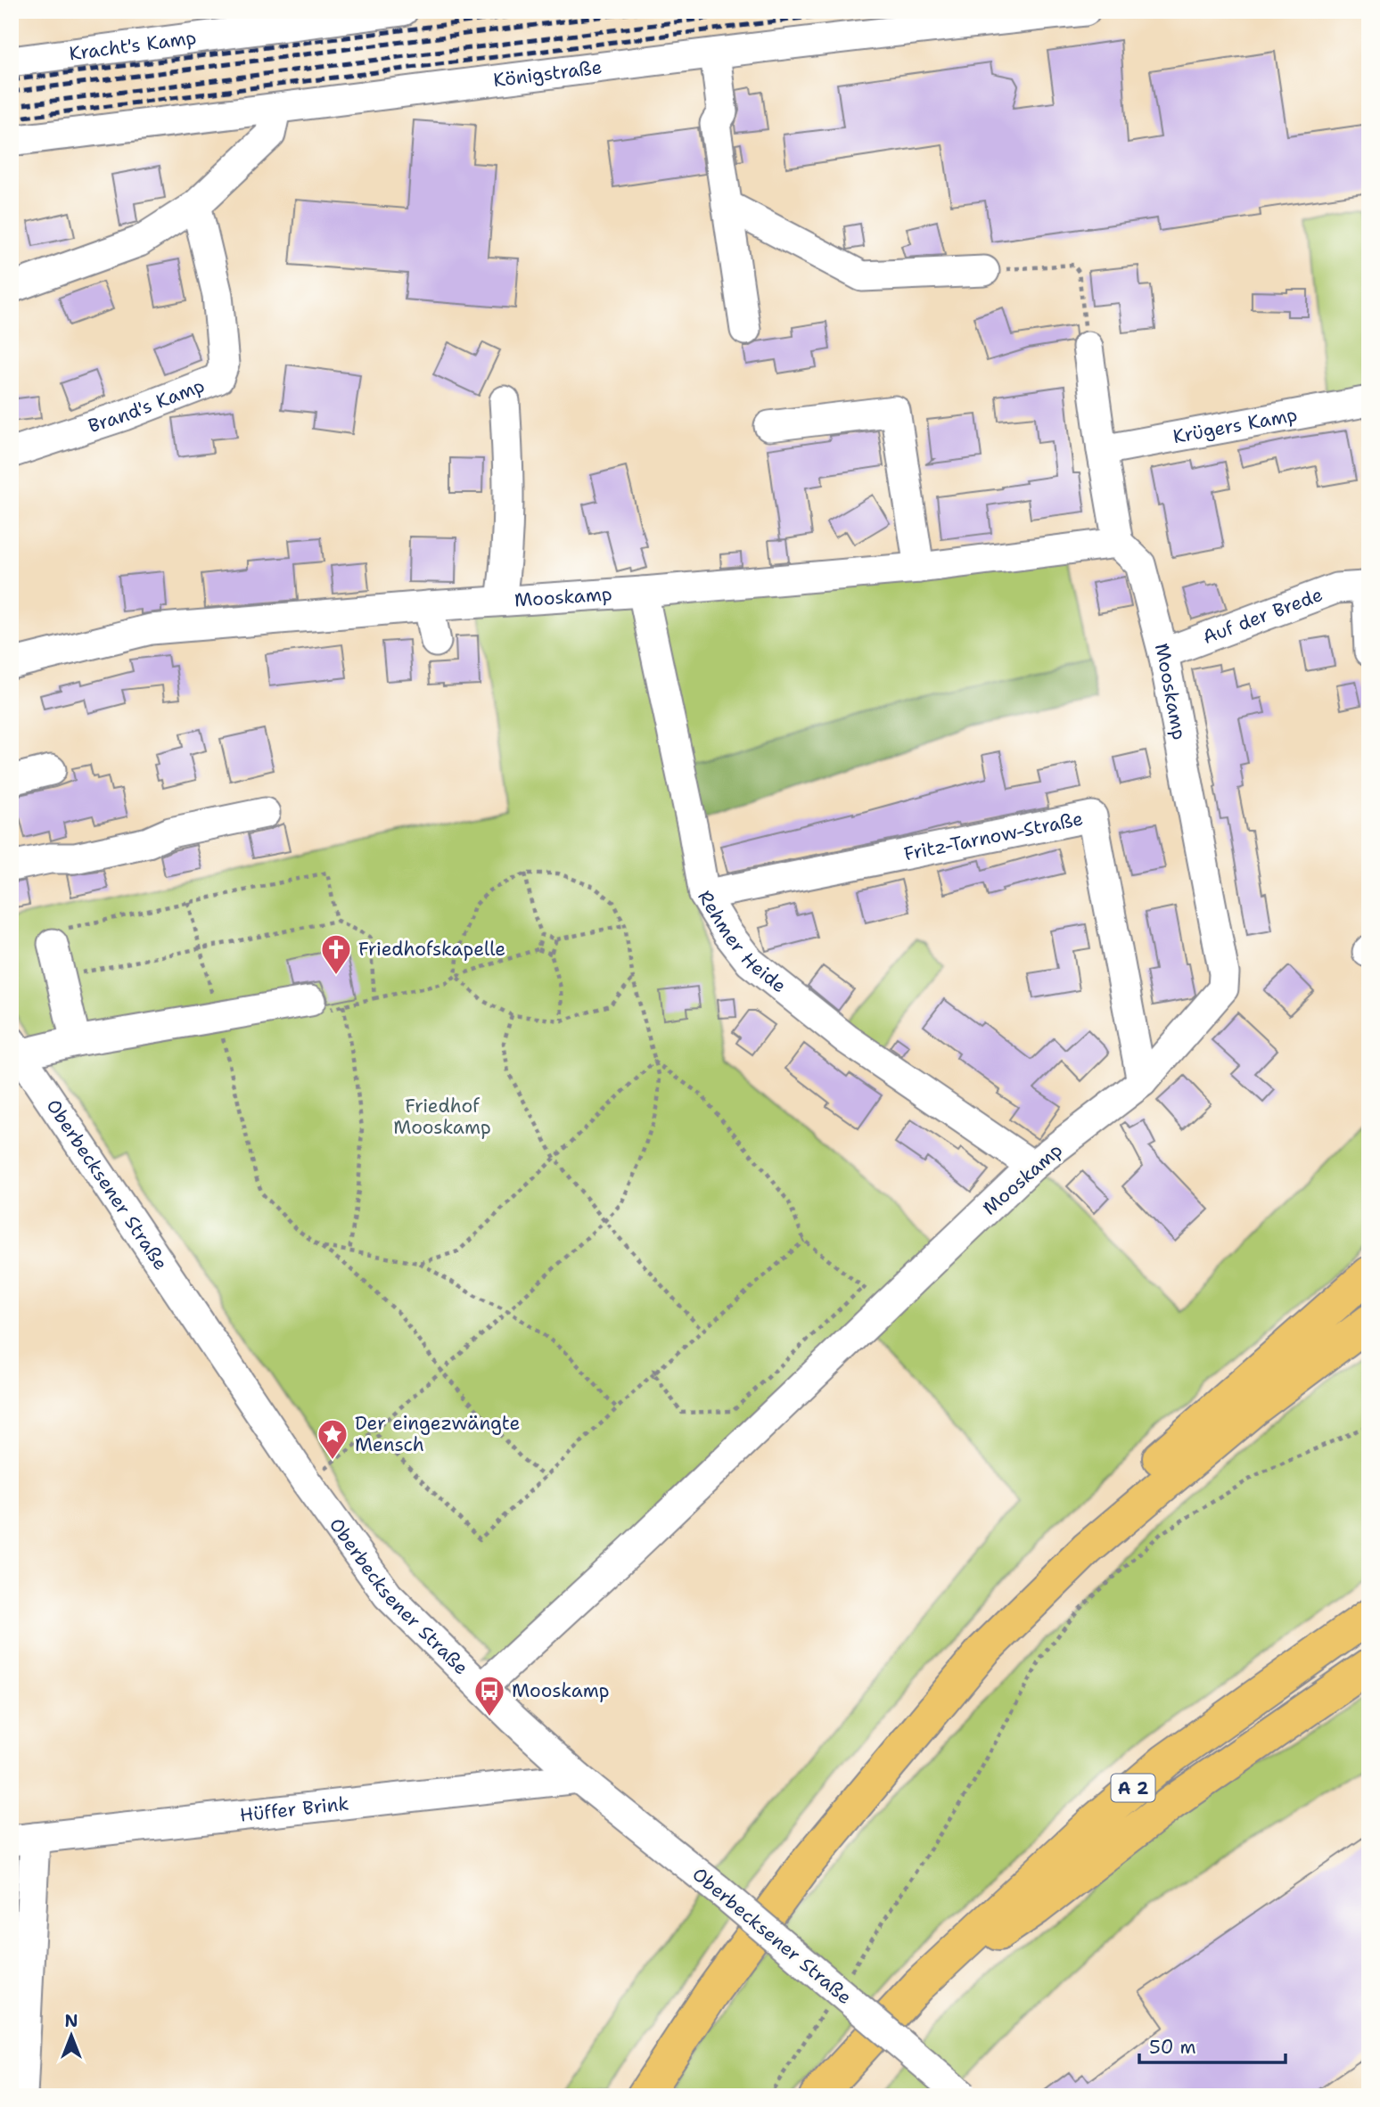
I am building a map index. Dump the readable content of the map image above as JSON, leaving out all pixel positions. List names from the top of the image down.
{
  "streets": {
    "highway": ["A 2"],
    "street": [
      "Kracht's Kamp",
      "Königstraße",
      "Brand's Kamp",
      "Krügers Kamp",
      "Mooskamp",
      "Auf der Brede",
      "Fritz-Tarnow-Straße",
      "Rehmer Heide",
      "Oberbecksener Straße",
      "Hüffer Brink"
    ]
  },
  "crossings": [
    ["Mooskamp", "Auf der Brede"],
    ["Mooskamp", "Fritz-Tarnow-Straße"],
    ["Mooskamp", "Rehmer Heide"],
    ["Mooskamp", "Oberbecksener Straße"],
    ["Fritz-Tarnow-Straße", "Rehmer Heide"],
    ["Oberbecksener Straße", "Hüffer Brink"]
  ],
  "parks": ["Friedhof Mooskamp"],
  "places": {
    "church": ["Friedhofskapelle"],
    "place": ["Der eingezwängte Mensch"],
    "bus stop": ["Mooskamp"]
  },
  "scale_bar": "50 m",
  "north": "top"
}
